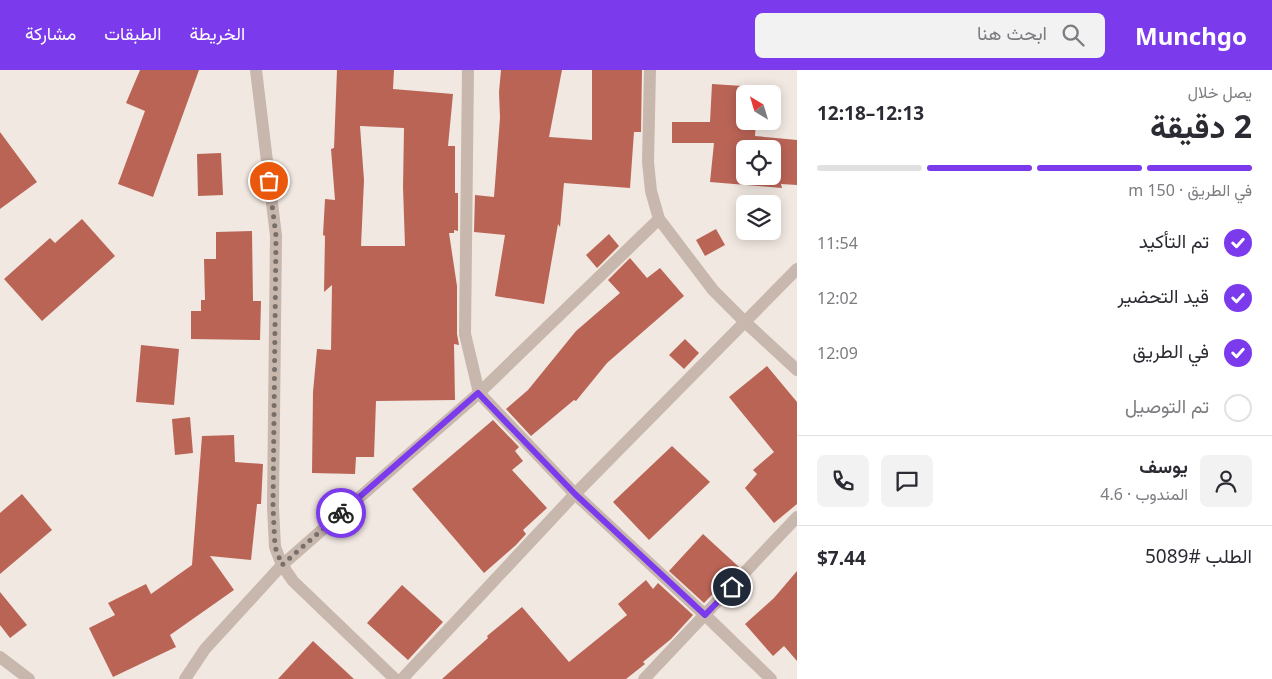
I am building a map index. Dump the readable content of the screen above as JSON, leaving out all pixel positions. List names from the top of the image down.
{
  "north": "top left",
  "page": {
    "header": "Munchgo",
    "search": "ابحث هنا",
    "nav": ["الخريطة", "الطبقات", "مشاركة"],
    "heading": ["2 دقيقة", "يصل خلال", "12:13–12:18"],
    "panel": [
      "يوسف",
      "المندوب · 4.6",
      "الطلب #5089",
      "$7.44"
    ],
    "bar": "في الطريق · 150 m",
    "list": [
      ["تم التأكيد", "11:54"],
      ["قيد التحضير", "12:02"],
      ["في الطريق", "12:09"],
      "تم التوصيل"
    ]
  }
}
